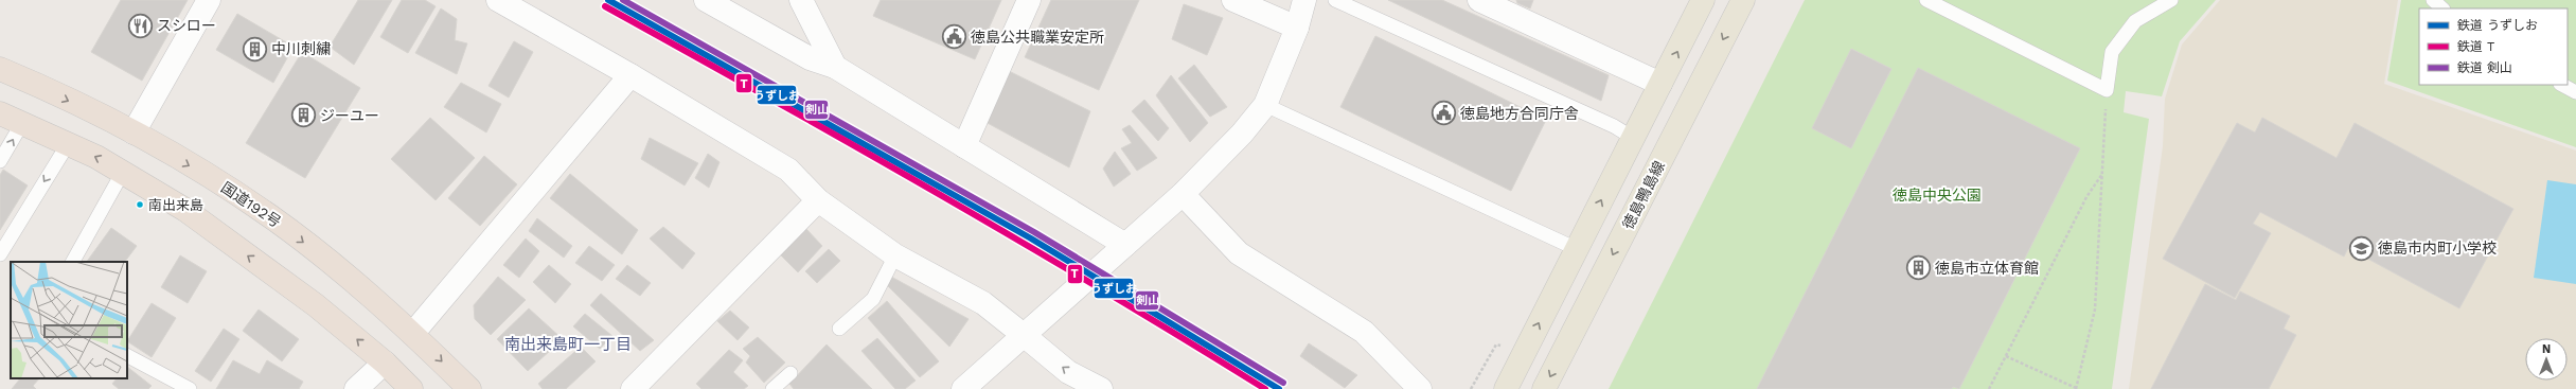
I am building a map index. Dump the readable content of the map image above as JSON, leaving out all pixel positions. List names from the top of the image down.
{
  "streets": {
    "highway": ["国道192号"],
    "main road": ["徳島鴨島線"]
  },
  "districts": ["南出来島町一丁目"],
  "parks": ["徳島中央公園"],
  "places": {
    "restaurant": ["スシロー"],
    "public building": ["徳島公共職業安定所", "徳島地方合同庁舎"],
    "building": ["中川刺繍", "ジーユー", "徳島市立体育館"],
    "other": ["南出来島"],
    "school or university": ["徳島市内町小学校"]
  },
  "lines": ["rail line うずしお", "rail line 剣山", "rail line T"],
  "legend": ["鉄道 うずしお", "鉄道 T", "鉄道 剣山"],
  "north": "top"
}
